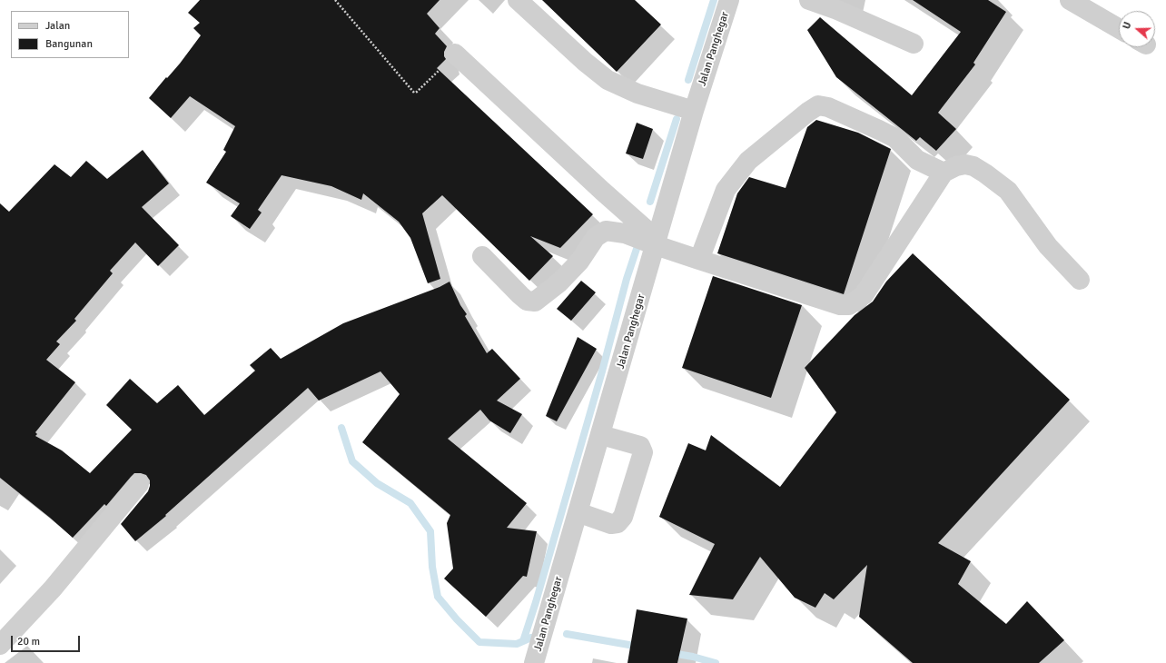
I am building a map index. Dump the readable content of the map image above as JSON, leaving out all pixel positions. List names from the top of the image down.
{
  "streets": {
    "street": ["Jalan Panghegar"]
  },
  "legend": ["Jalan", "Bangunan"],
  "scale_bar": "20 m",
  "north": "left"
}
